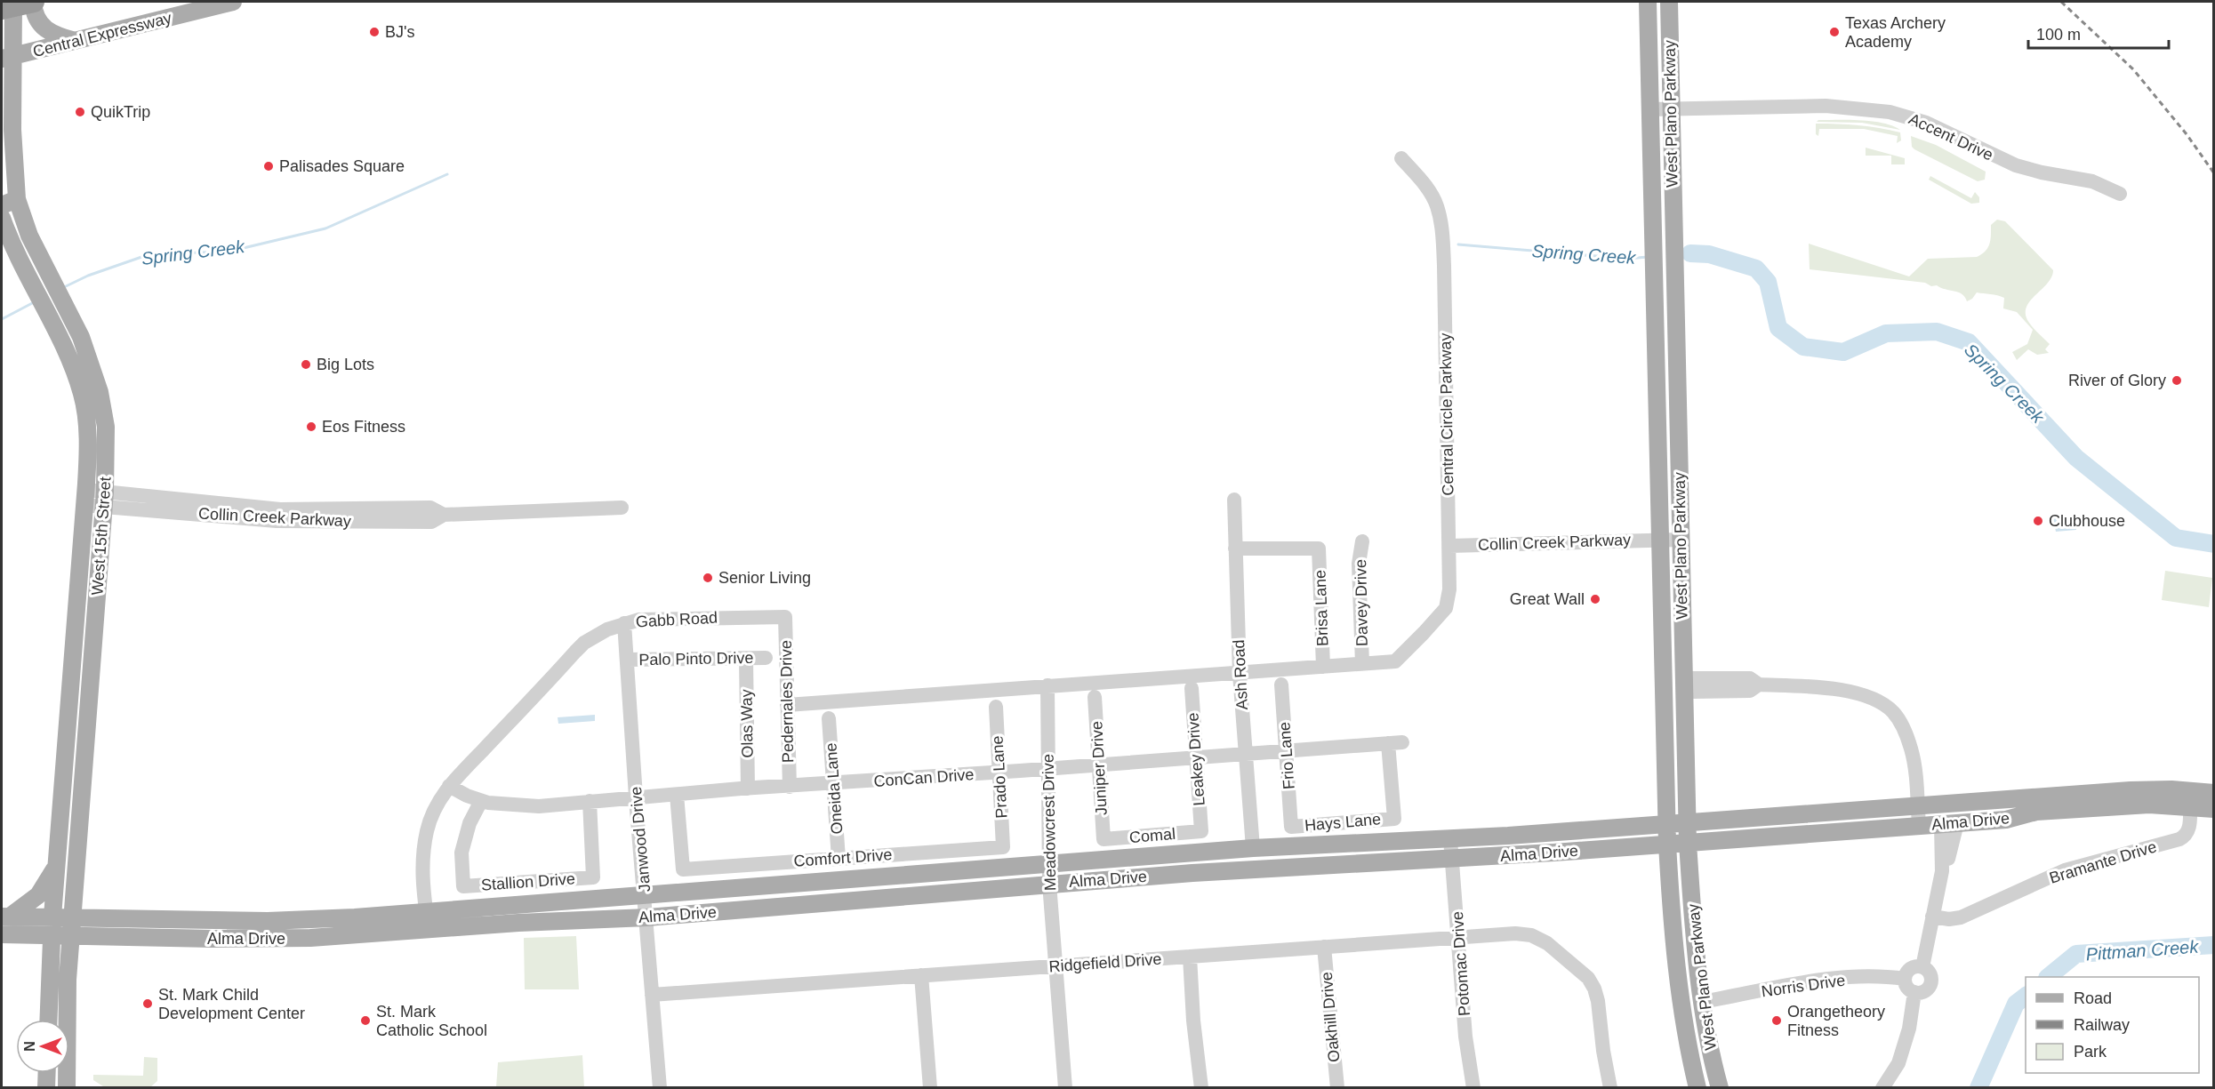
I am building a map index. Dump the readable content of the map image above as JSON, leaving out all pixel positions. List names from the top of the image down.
{
  "streets": {
    "main road": [
      "Central Expressway",
      "West Plano Parkway",
      "West 15th Street",
      "Alma Drive"
    ],
    "street": [
      "Accent Drive",
      "Central Circle Parkway",
      "Collin Creek Parkway",
      "Davey Drive",
      "Brisa Lane",
      "Gabb Road",
      "Palo Pinto Drive",
      "Ash Road",
      "Pedernales Drive",
      "Olas Way",
      "Frio Lane",
      "Leakey Drive",
      "Juniper Drive",
      "Prado Lane",
      "ConCan Drive",
      "Oneida Lane",
      "Meadowcrest Drive",
      "Hays Lane",
      "Comal",
      "Janwood Drive",
      "Comfort Drive",
      "Bramante Drive",
      "Stallion Drive",
      "Ridgefield Drive",
      "Potomac Drive",
      "Norris Drive",
      "Oakhill Drive"
    ]
  },
  "crossings": [
    ["Central Expressway", "West 15th Street"],
    ["West Plano Parkway", "Accent Drive"],
    ["West Plano Parkway", "Collin Creek Parkway"],
    ["West Plano Parkway", "Alma Drive"],
    ["West Plano Parkway", "Norris Drive"],
    ["Central Circle Parkway", "Collin Creek Parkway"],
    ["Central Circle Parkway", "Davey Drive"],
    ["Collin Creek Parkway", "West 15th Street"],
    ["West 15th Street", "Alma Drive"],
    ["Brisa Lane", "Ash Road"],
    ["Gabb Road", "Pedernales Drive"],
    ["Gabb Road", "ConCan Drive"],
    ["Gabb Road", "Janwood Drive"],
    ["Palo Pinto Drive", "Olas Way"],
    ["Palo Pinto Drive", "Janwood Drive"],
    ["Ash Road", "ConCan Drive"],
    ["Ash Road", "Alma Drive"],
    ["Pedernales Drive", "ConCan Drive"],
    ["Olas Way", "ConCan Drive"],
    ["Frio Lane", "ConCan Drive"],
    ["Frio Lane", "Hays Lane"],
    ["Leakey Drive", "ConCan Drive"],
    ["Leakey Drive", "Comal"],
    ["Juniper Drive", "ConCan Drive"],
    ["Juniper Drive", "Comal"],
    ["Prado Lane", "ConCan Drive"],
    ["Prado Lane", "Comfort Drive"],
    ["ConCan Drive", "Oneida Lane"],
    ["ConCan Drive", "Meadowcrest Drive"],
    ["ConCan Drive", "Hays Lane"],
    ["ConCan Drive", "Janwood Drive"],
    ["ConCan Drive", "Comfort Drive"],
    ["ConCan Drive", "Stallion Drive"],
    ["Oneida Lane", "Comfort Drive"],
    ["Alma Drive", "Meadowcrest Drive"],
    ["Alma Drive", "Janwood Drive"],
    ["Alma Drive", "Bramante Drive"],
    ["Alma Drive", "Potomac Drive"],
    ["Meadowcrest Drive", "Ridgefield Drive"],
    ["Janwood Drive", "Ridgefield Drive"],
    ["Ridgefield Drive", "Potomac Drive"],
    ["Ridgefield Drive", "Oakhill Drive"]
  ],
  "water": ["Spring Creek", "Pittman Creek"],
  "places": [
    "BJ's",
    "Texas Archery Academy",
    "QuikTrip",
    "Palisades Square",
    "Big Lots",
    "River of Glory",
    "Eos Fitness",
    "Clubhouse",
    "Senior Living",
    "Great Wall",
    "St. Mark Child Development Center",
    "St. Mark Catholic School",
    "Orangetheory Fitness"
  ],
  "legend": ["Road", "Railway", "Park"],
  "scale_bar": "100 m",
  "north": "left"
}
